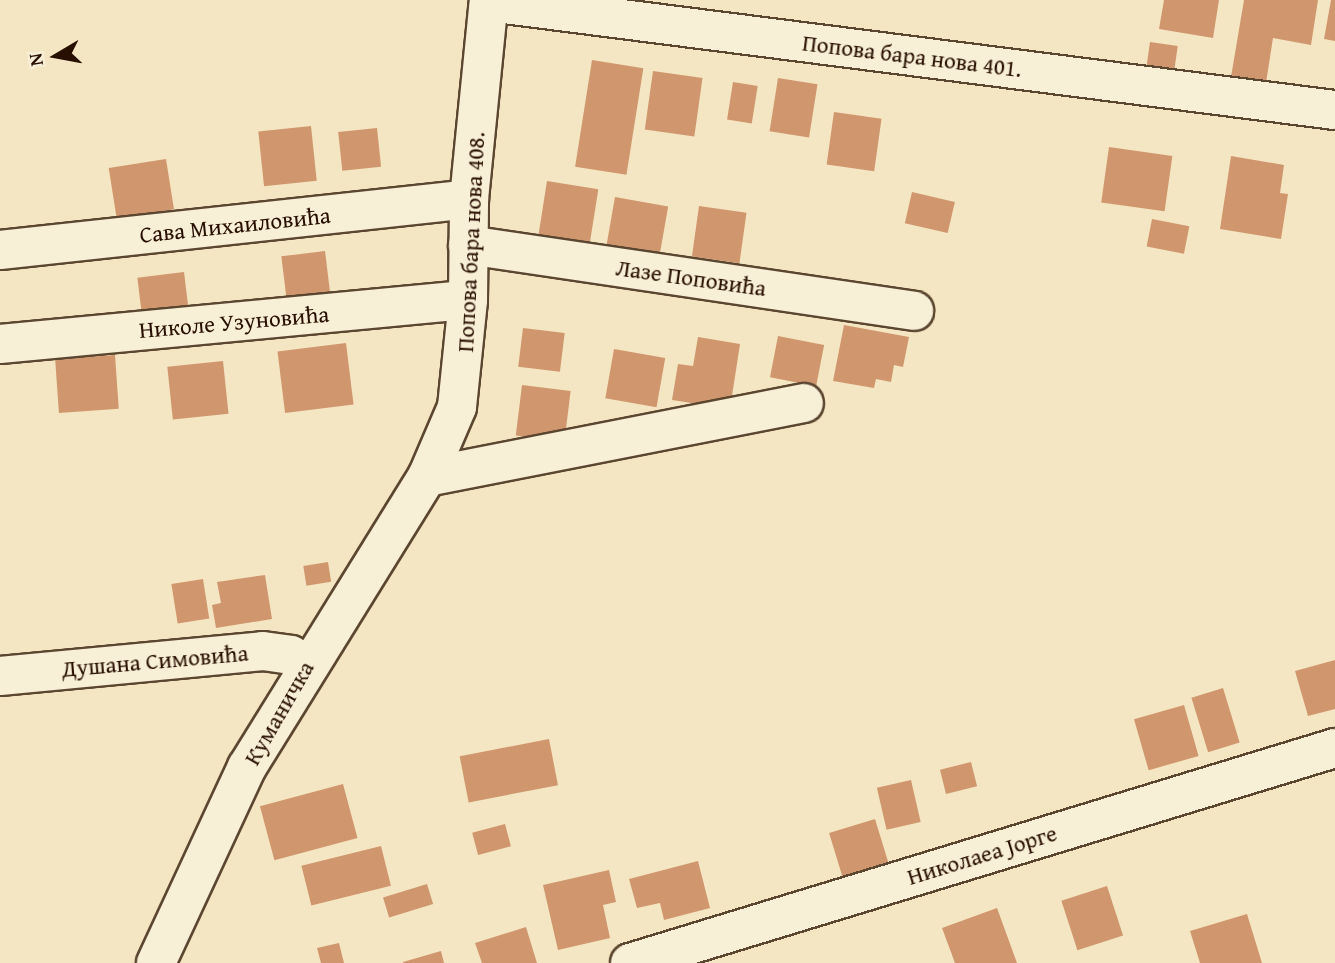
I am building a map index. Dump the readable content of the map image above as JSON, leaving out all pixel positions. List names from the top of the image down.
{
  "streets": {
    "street": [
      "Попова бара нова 401.",
      "Сава Михаиловића",
      "Попова бара нова 408.",
      "Лазе Поповића",
      "Николе Узуновића",
      "Душана Симовића",
      "Куманичка",
      "Николаеа Јорге"
    ]
  },
  "crossings": [
    ["Попова бара нова 401.", "Попова бара нова 408."],
    ["Сава Михаиловића", "Попова бара нова 408."],
    ["Попова бара нова 408.", "Лазе Поповића"],
    ["Попова бара нова 408.", "Николе Узуновића"],
    ["Попова бара нова 408.", "Куманичка"],
    ["Душана Симовића", "Куманичка"]
  ],
  "north": "left"
}
